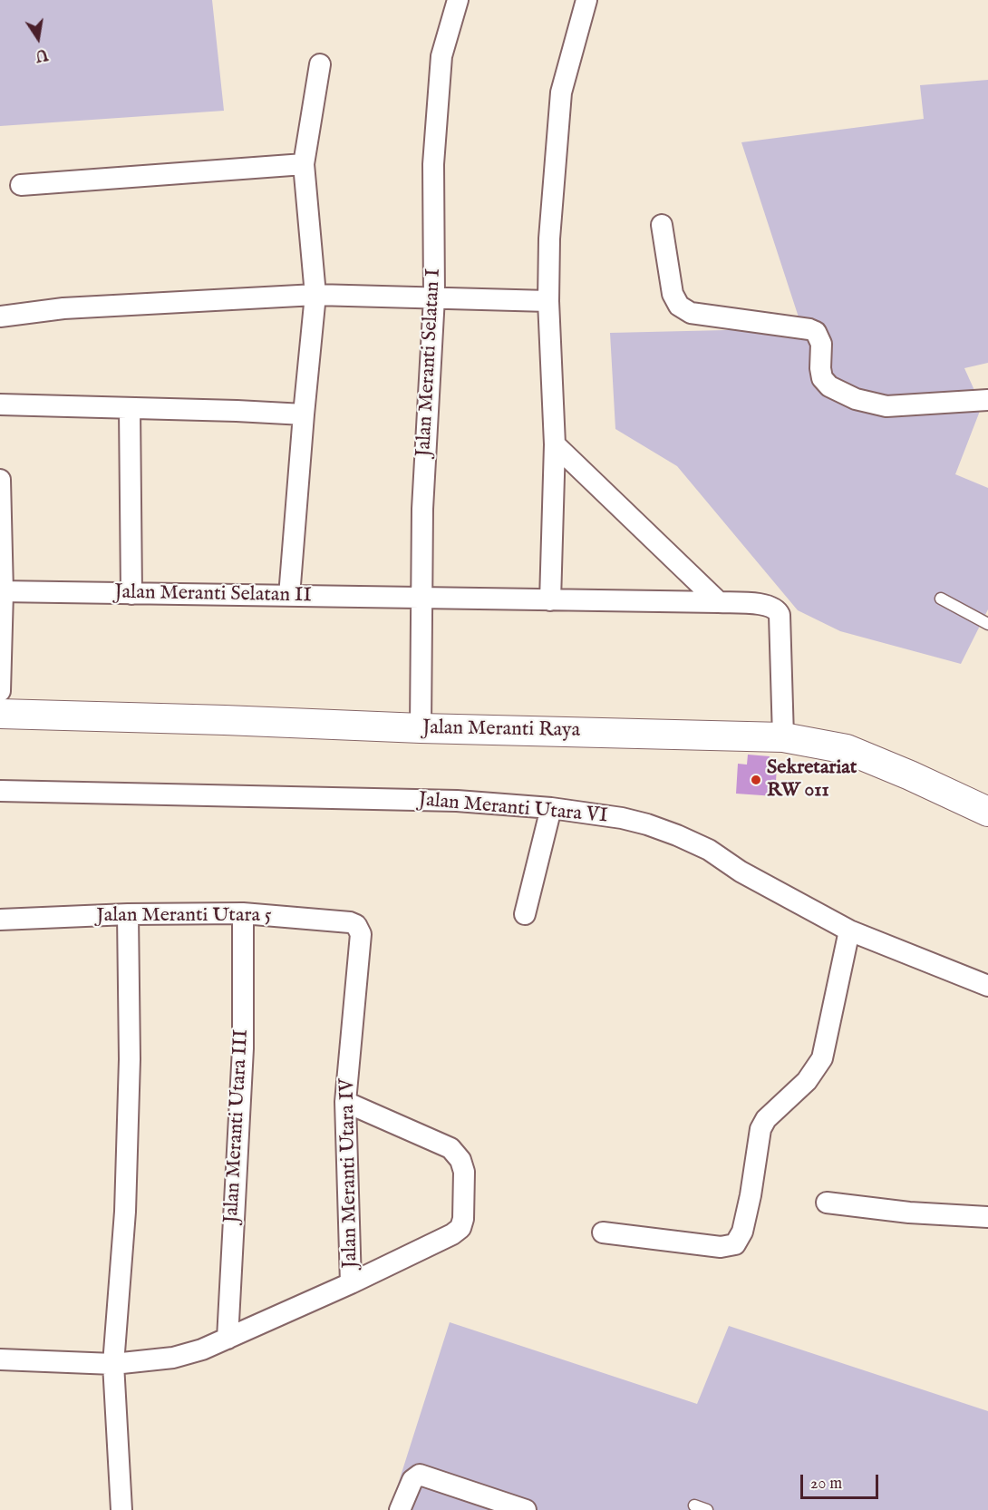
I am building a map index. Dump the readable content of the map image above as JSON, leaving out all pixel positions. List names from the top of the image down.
{
  "streets": {
    "street": [
      "Jalan Meranti Selatan I",
      "Jalan Meranti Selatan II",
      "Jalan Meranti Raya",
      "Jalan Meranti Utara VI",
      "Jalan Meranti Utara 5",
      "Jalan Meranti Utara III",
      "Jalan Meranti Utara IV"
    ]
  },
  "crossings": [
    ["Jalan Meranti Selatan I", "Jalan Meranti Selatan II"],
    ["Jalan Meranti Selatan I", "Jalan Meranti Raya"],
    ["Jalan Meranti Selatan II", "Jalan Meranti Raya"],
    ["Jalan Meranti Utara 5", "Jalan Meranti Utara III"],
    ["Jalan Meranti Utara 5", "Jalan Meranti Utara IV"]
  ],
  "places": ["Sekretariat RW 011"],
  "scale_bar": "20 m",
  "north": "bottom"
}
